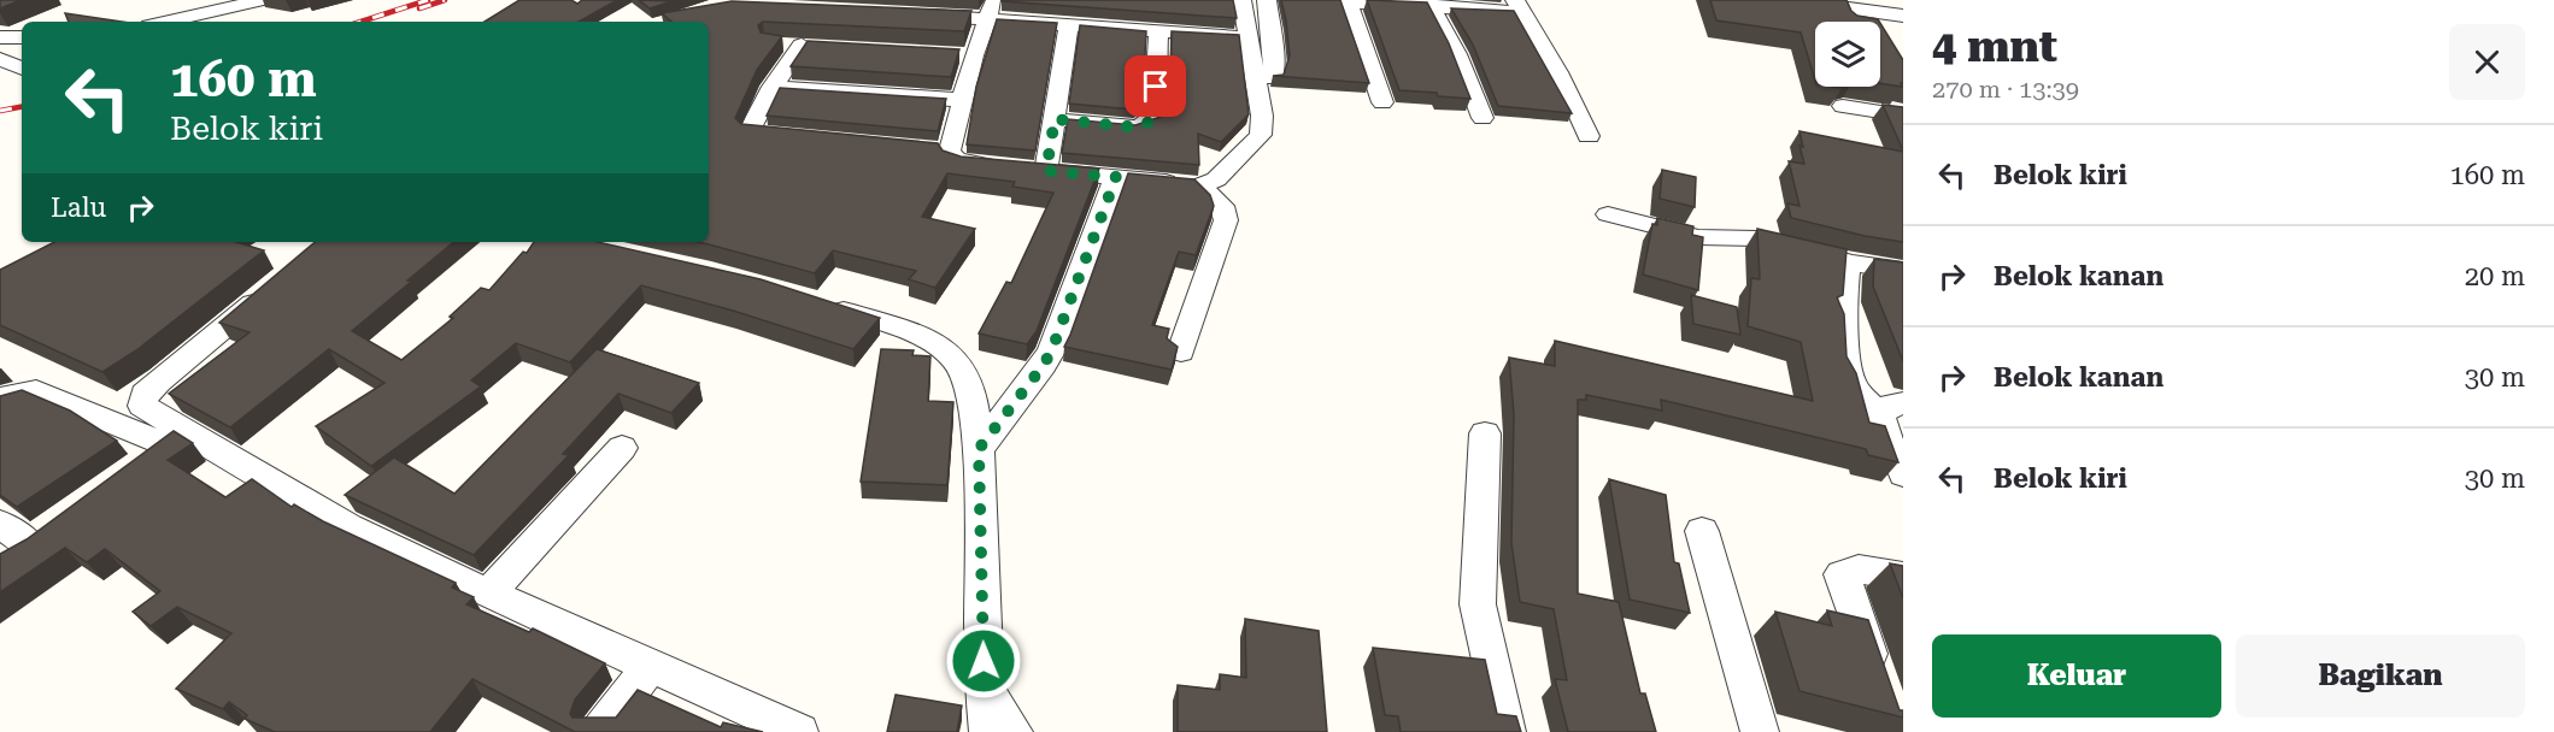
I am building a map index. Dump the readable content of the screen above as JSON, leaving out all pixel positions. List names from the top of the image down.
{
  "page": {
    "heading": ["4 mnt", "270 m · 13:39"],
    "turn": ["160 m", "Belok kiri"],
    "list": [
      {
        "name": "Belok kiri",
        "value": "160 m"
      },
      {
        "name": "Belok kanan",
        "value": "20 m"
      },
      {
        "name": "Belok kanan",
        "value": "30 m"
      },
      {
        "name": "Belok kiri",
        "value": "30 m"
      }
    ],
    "then": "Lalu",
    "buttons": ["Keluar", "Bagikan"]
  }
}
